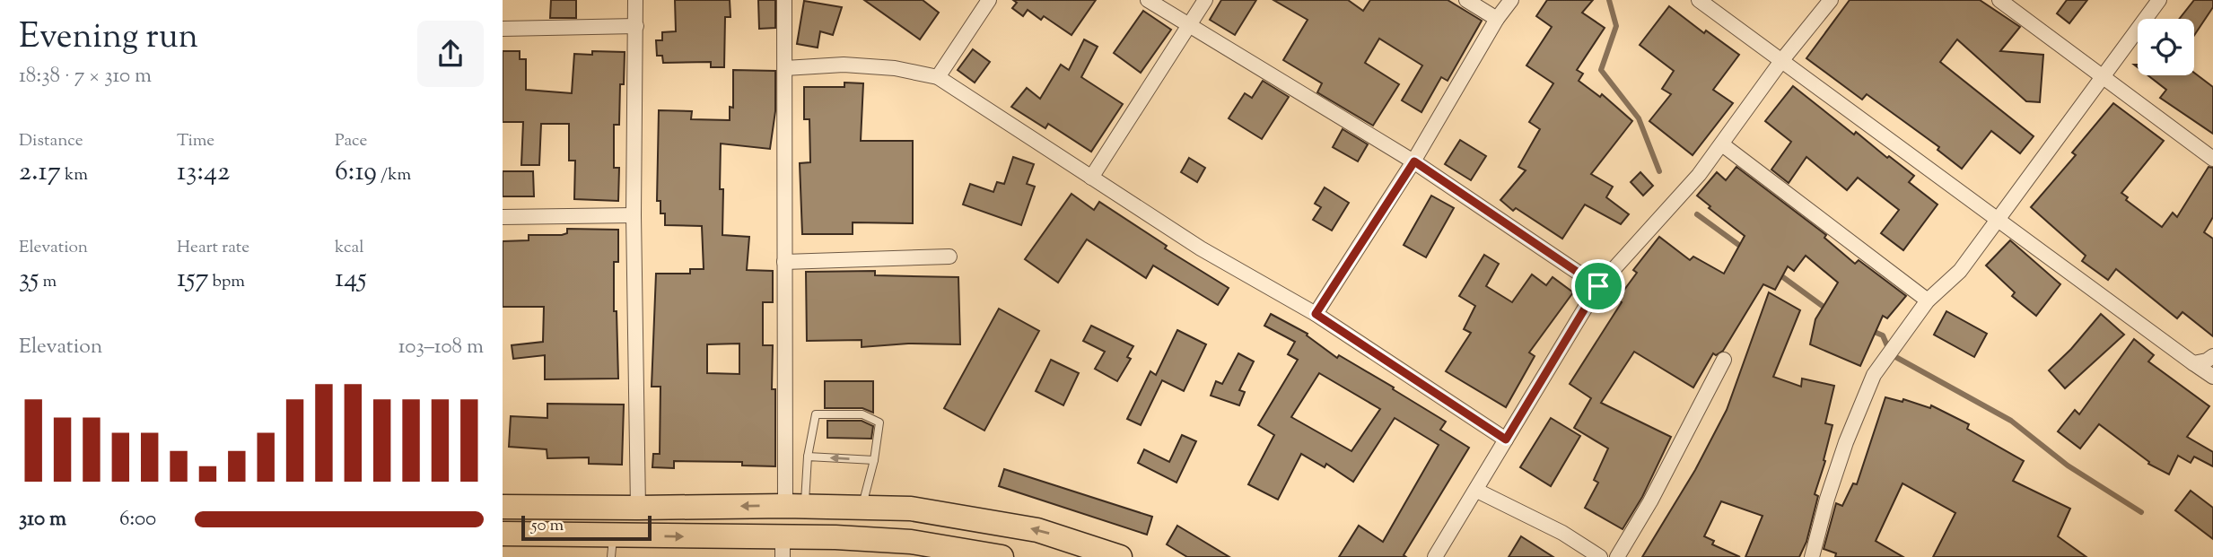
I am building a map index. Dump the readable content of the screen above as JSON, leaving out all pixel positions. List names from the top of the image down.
{
  "scale_bar": "50 m",
  "page": {
    "heading": ["Evening run", "18:38 · 7 × 310 m"],
    "stats": [
      ["Distance", "2.17 km"],
      ["Time", "13:42"],
      ["Pace", "6:19 /km"],
      ["Elevation", "35 m"],
      ["Heart rate", "157 bpm"],
      ["kcal", "145"]
    ],
    "chart": ["Elevation", "103–108 m"],
    "list": [
      {
        "name": "310 m",
        "note": "6:00"
      }
    ],
    "scale": "50 m"
  }
}
